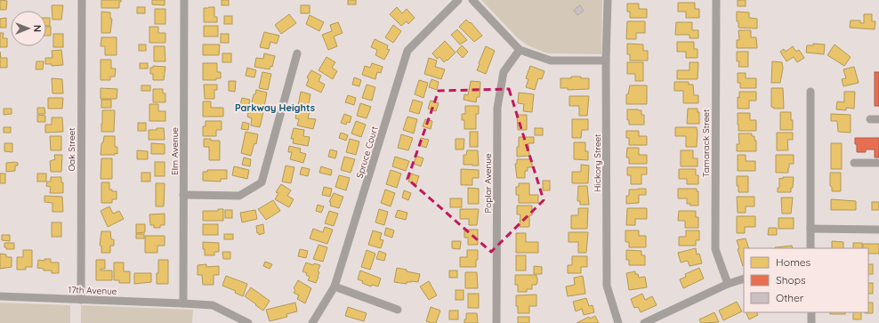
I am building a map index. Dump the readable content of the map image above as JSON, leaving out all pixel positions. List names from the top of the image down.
{
  "streets": {
    "street": [
      "Tamarack Street",
      "Oak Street",
      "Elm Avenue",
      "Spruce Court",
      "Hickory Street",
      "Poplar Avenue",
      "17th Avenue"
    ]
  },
  "crossings": [
    ["Oak Street", "17th Avenue"],
    ["Elm Avenue", "17th Avenue"]
  ],
  "districts": ["Parkway Heights"],
  "legend": ["Homes", "Shops", "Other"],
  "north": "right"
}
